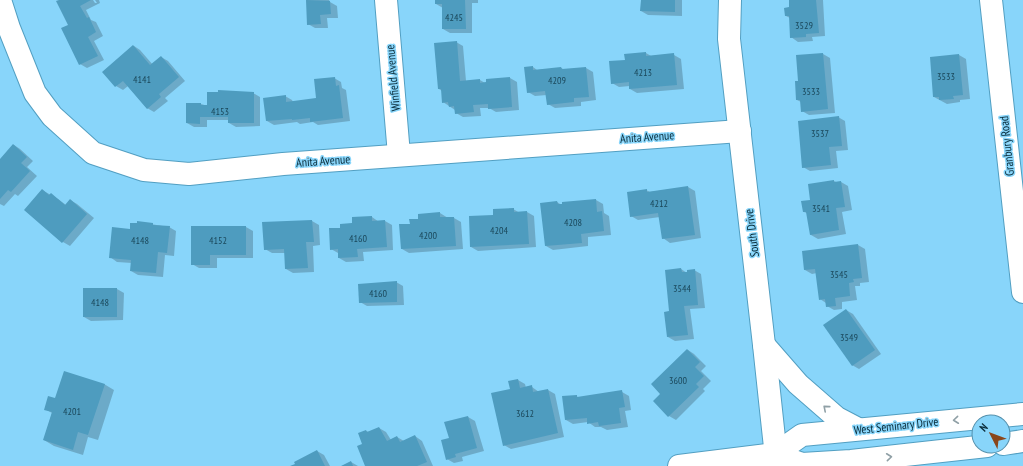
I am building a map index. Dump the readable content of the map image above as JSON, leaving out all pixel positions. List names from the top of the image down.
{
  "streets": {
    "street": [
      "Winfield Avenue",
      "Anita Avenue",
      "Granbury Road",
      "South Drive",
      "West Seminary Drive"
    ]
  },
  "crossings": [
    ["Winfield Avenue", "Anita Avenue"],
    ["Anita Avenue", "South Drive"],
    ["South Drive", "West Seminary Drive"]
  ],
  "house_numbers": [
    "4245",
    "3529",
    "4213",
    "3533",
    "4141",
    "4209",
    "3533",
    "4153",
    "3537",
    "4212",
    "3541",
    "4208",
    "4204",
    "4200",
    "4160",
    "4148",
    "4152",
    "3545",
    "3544",
    "4160",
    "4148",
    "3549",
    "3600",
    "4201",
    "3612"
  ],
  "north": "top left"
}
